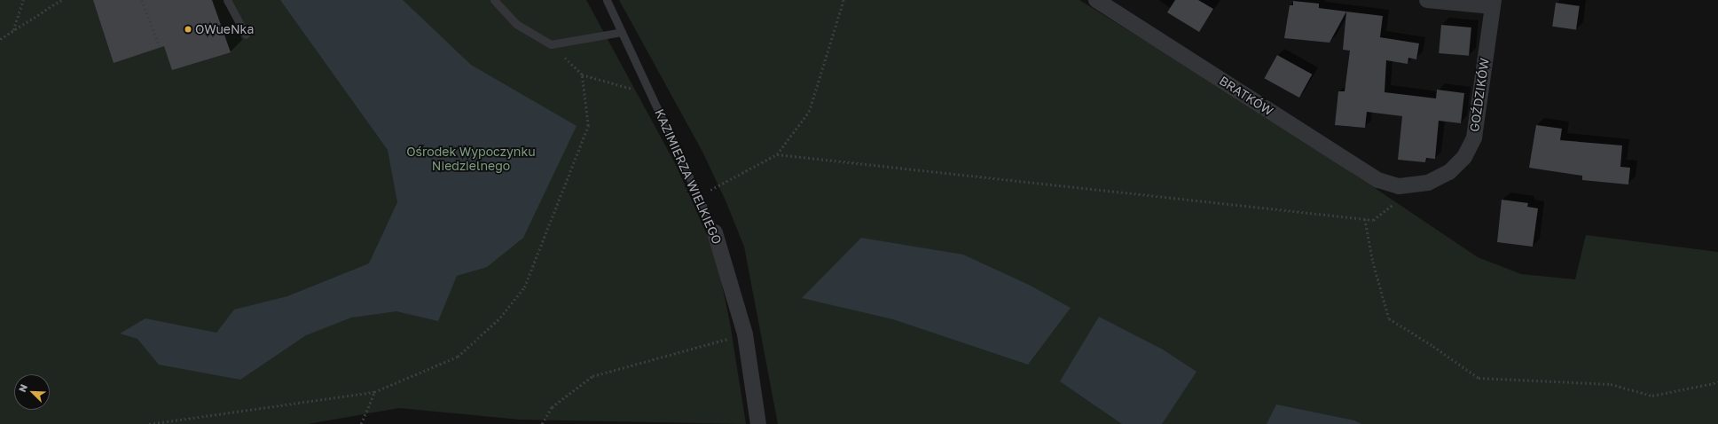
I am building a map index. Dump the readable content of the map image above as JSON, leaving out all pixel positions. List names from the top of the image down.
{
  "streets": {
    "street": ["GOŹDZIKÓW", "BRATKÓW", "KAZIMIERZA WIELKIEGO"]
  },
  "crossings": [
    ["GOŹDZIKÓW", "BRATKÓW"]
  ],
  "parks": ["Ośrodek Wypoczynku Niedzielnego"],
  "places": ["OWueNka"],
  "north": "top left"
}
